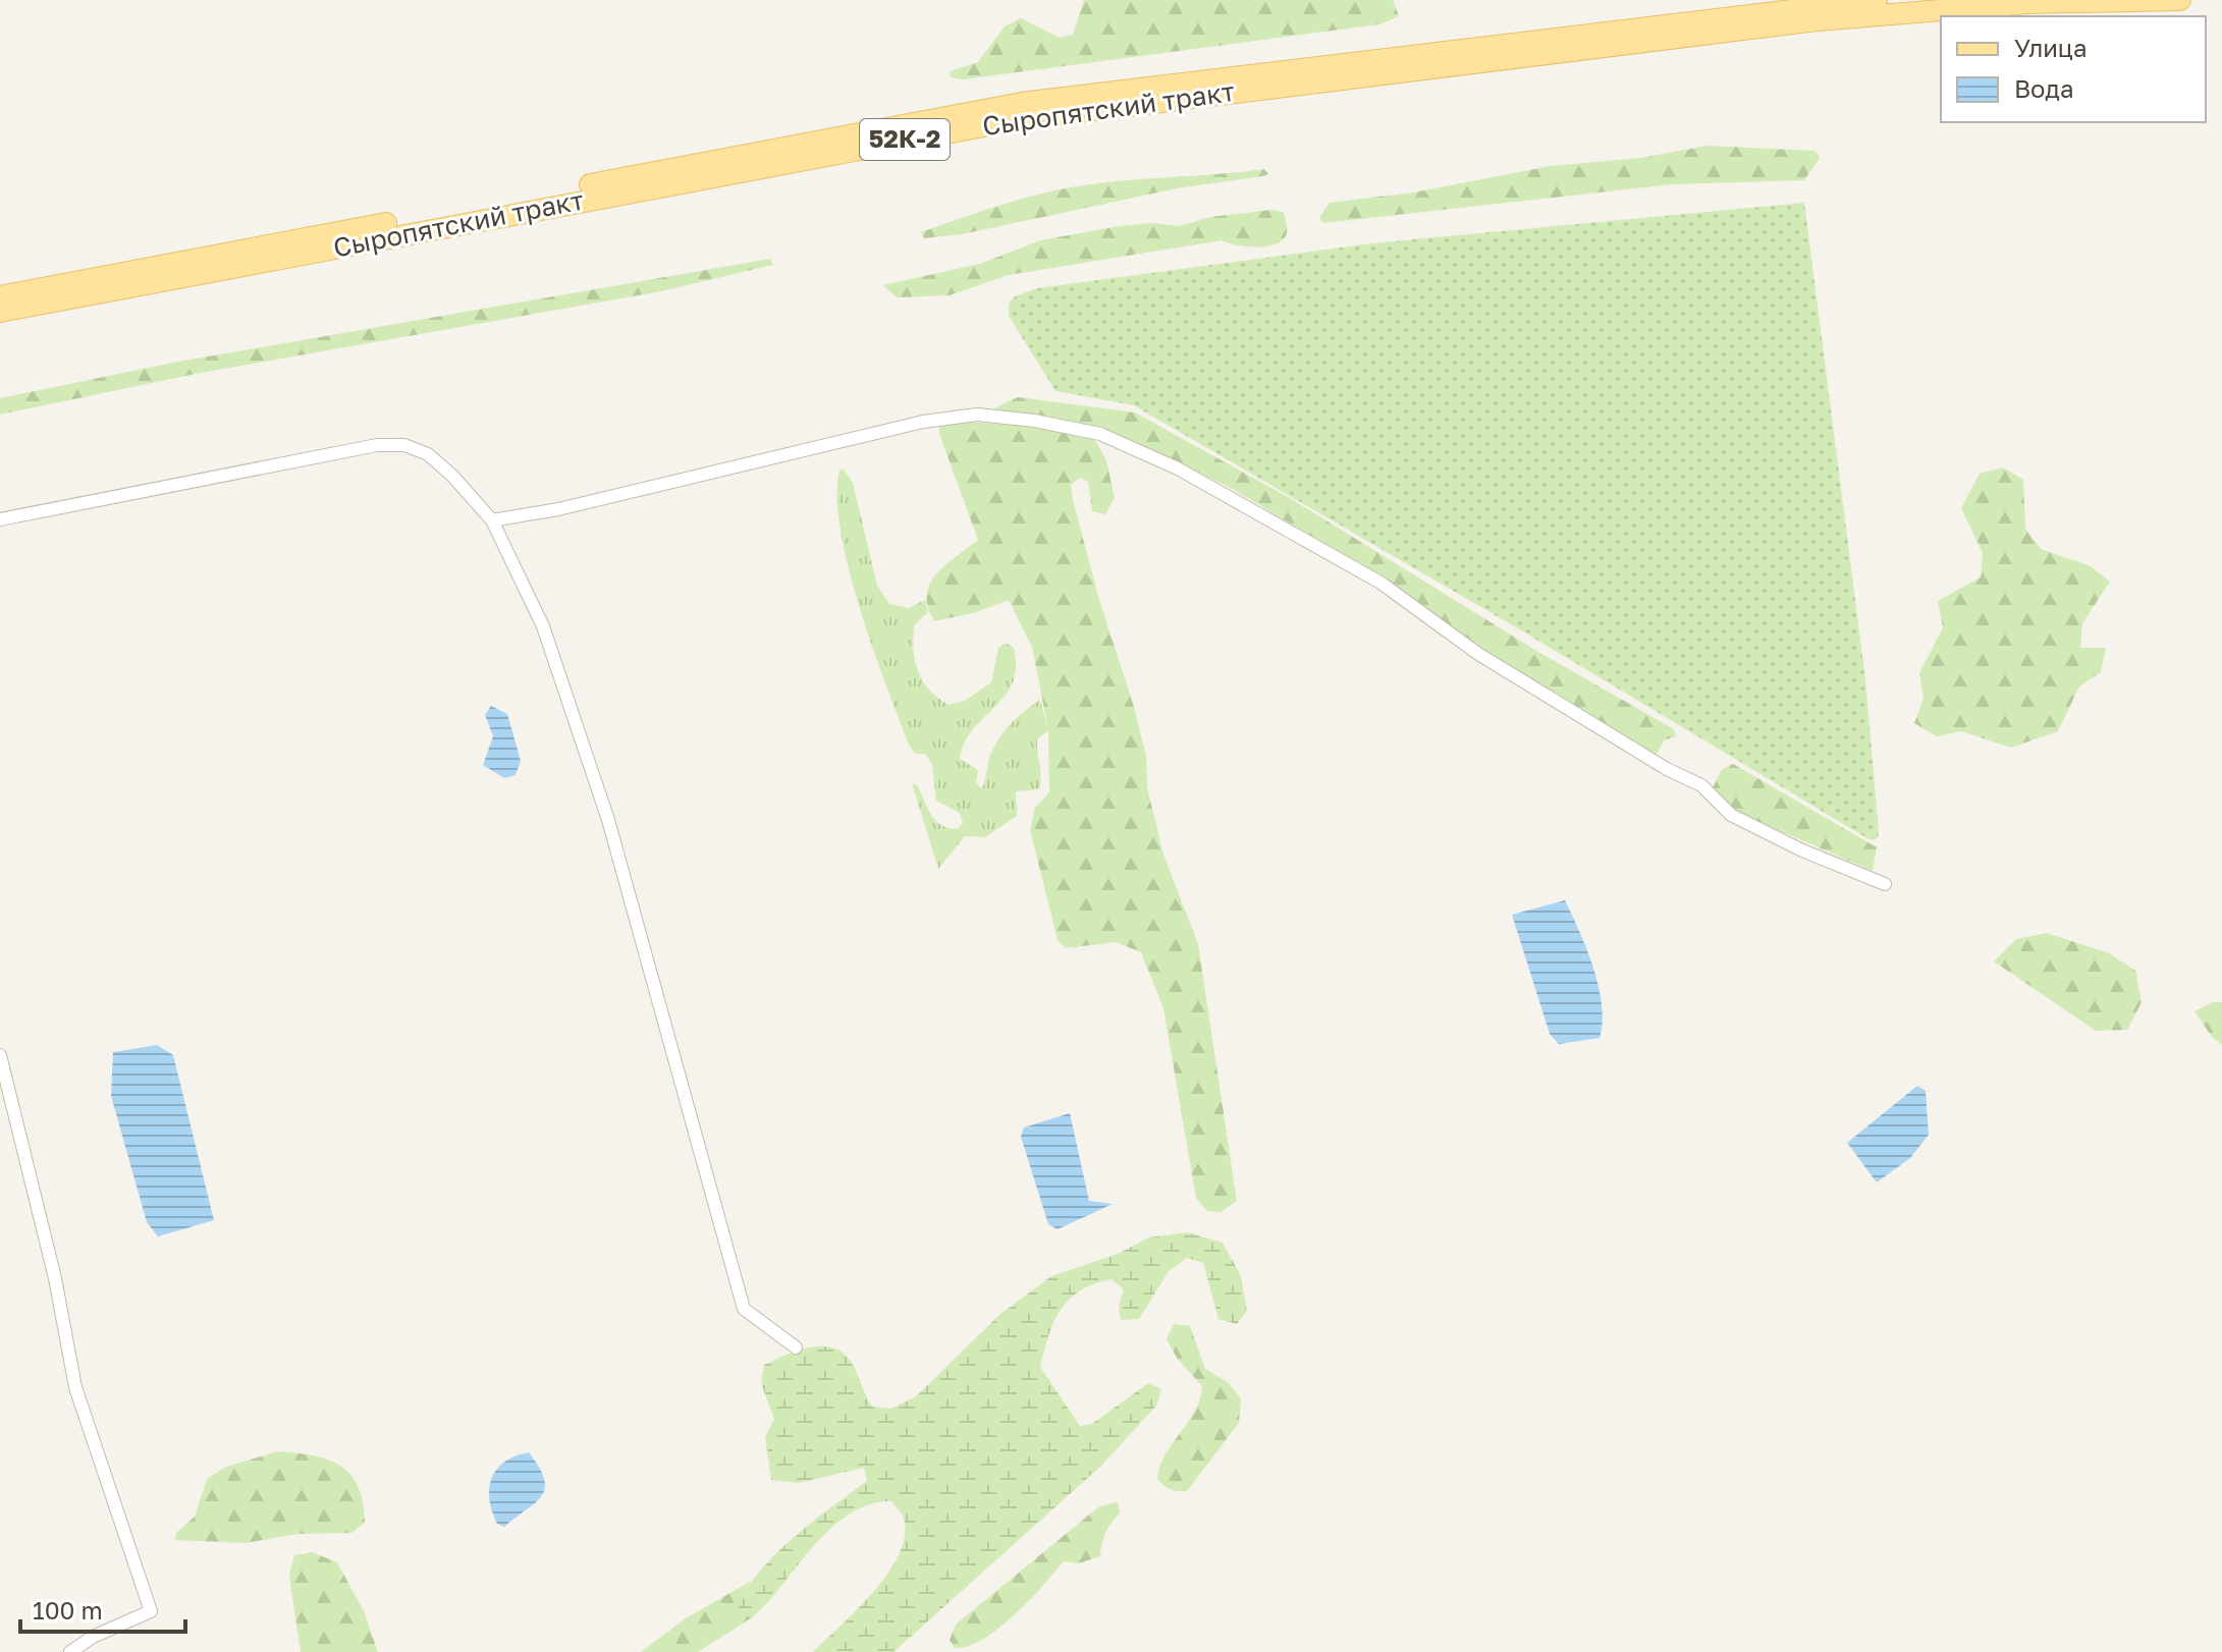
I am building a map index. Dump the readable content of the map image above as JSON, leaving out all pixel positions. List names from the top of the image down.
{
  "streets": {
    "main road": ["Сыропятский тракт", "52К-2"]
  },
  "legend": ["Улица", "Вода"],
  "scale_bar": "100 m"
}
